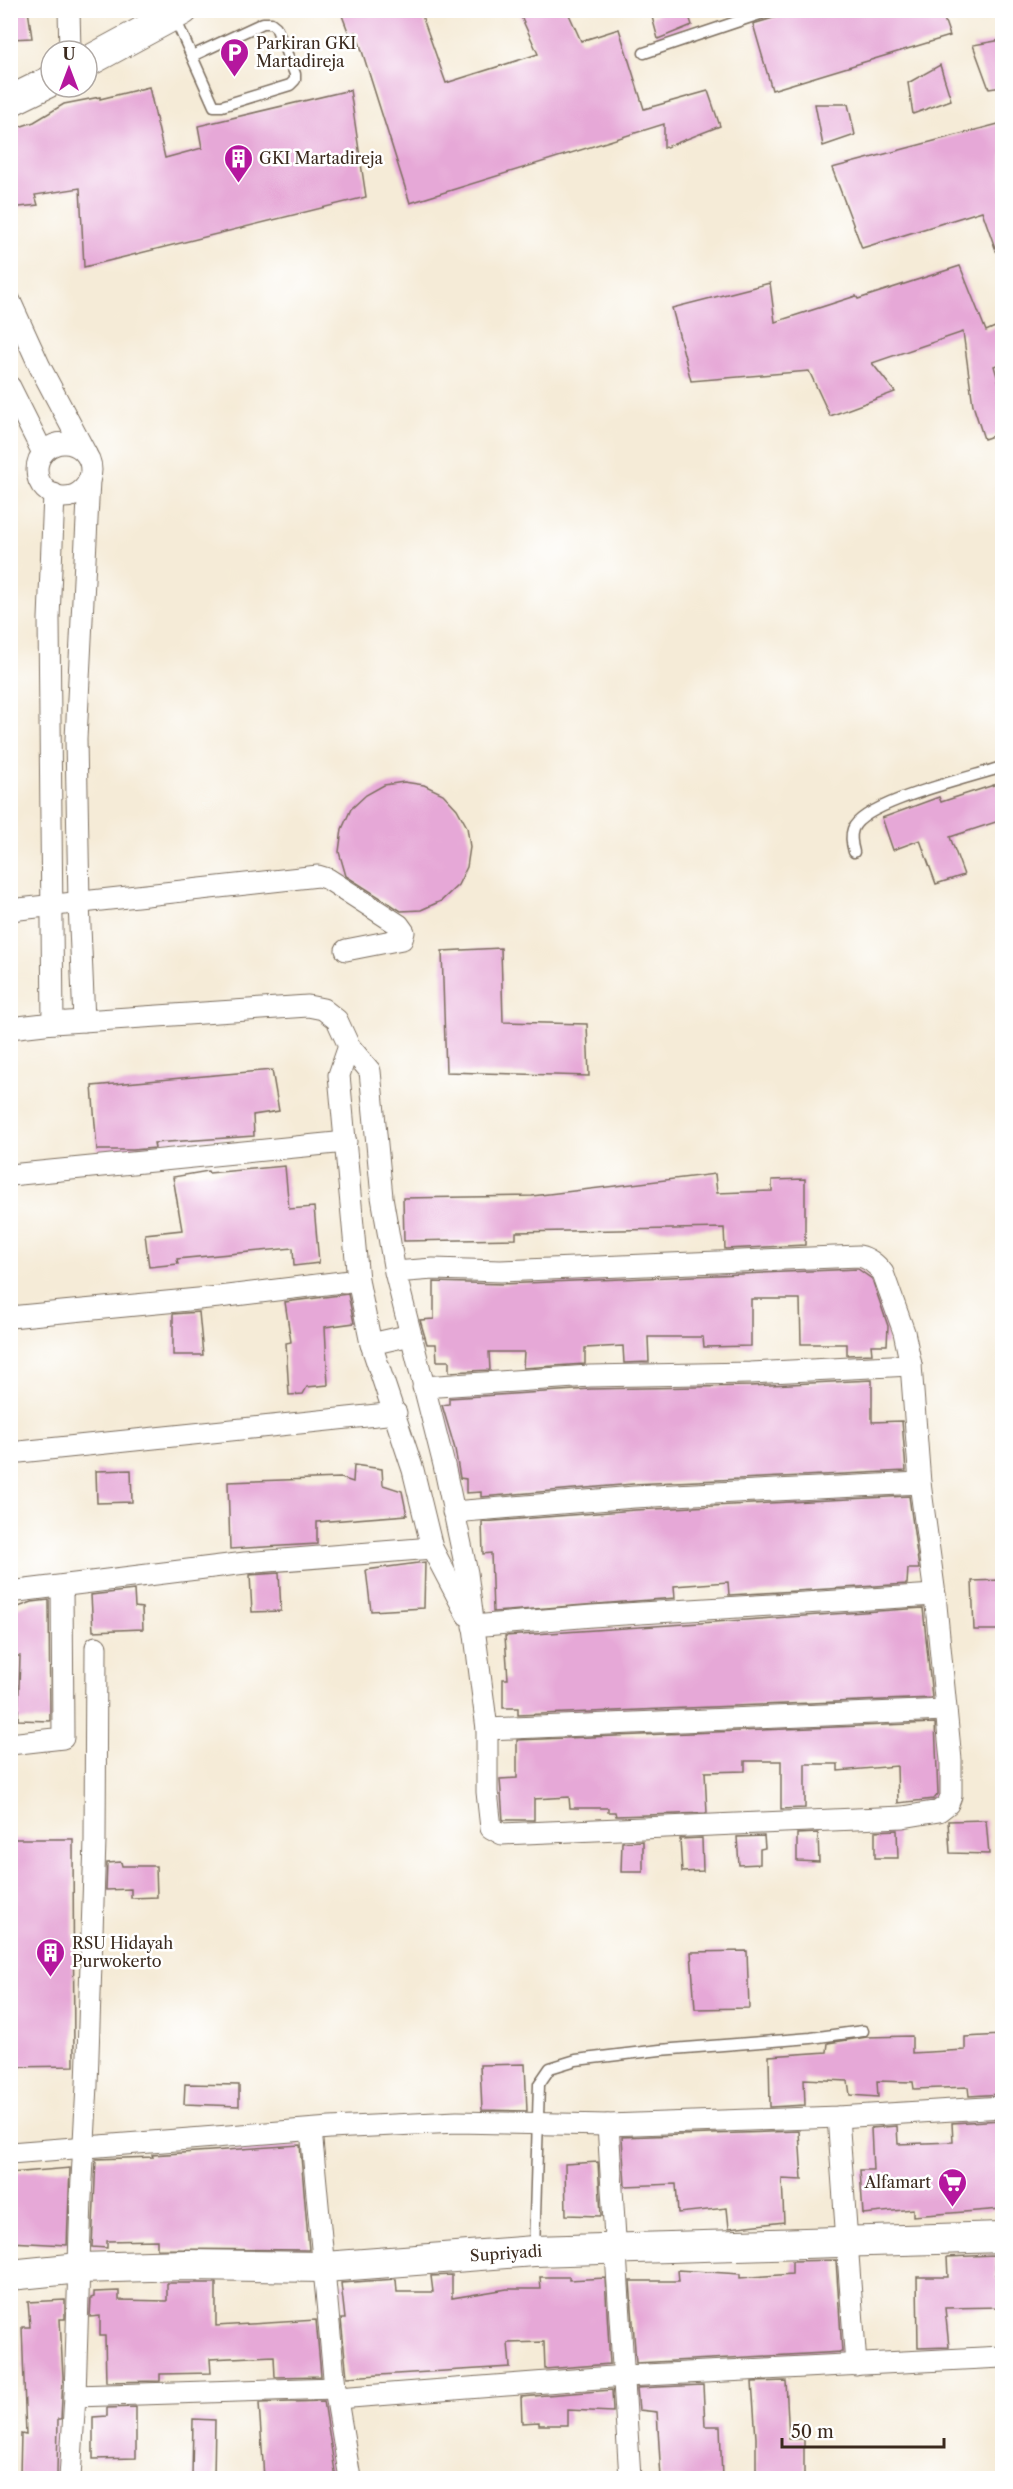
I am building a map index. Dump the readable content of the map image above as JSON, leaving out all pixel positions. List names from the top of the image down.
{
  "streets": {
    "main road": ["Supriyadi"]
  },
  "places": {
    "parking": ["Parkiran GKI Martadireja"],
    "building": ["GKI Martadireja", "RSU Hidayah Purwokerto"],
    "supermarket": ["Alfamart"]
  },
  "scale_bar": "50 m",
  "north": "top"
}
